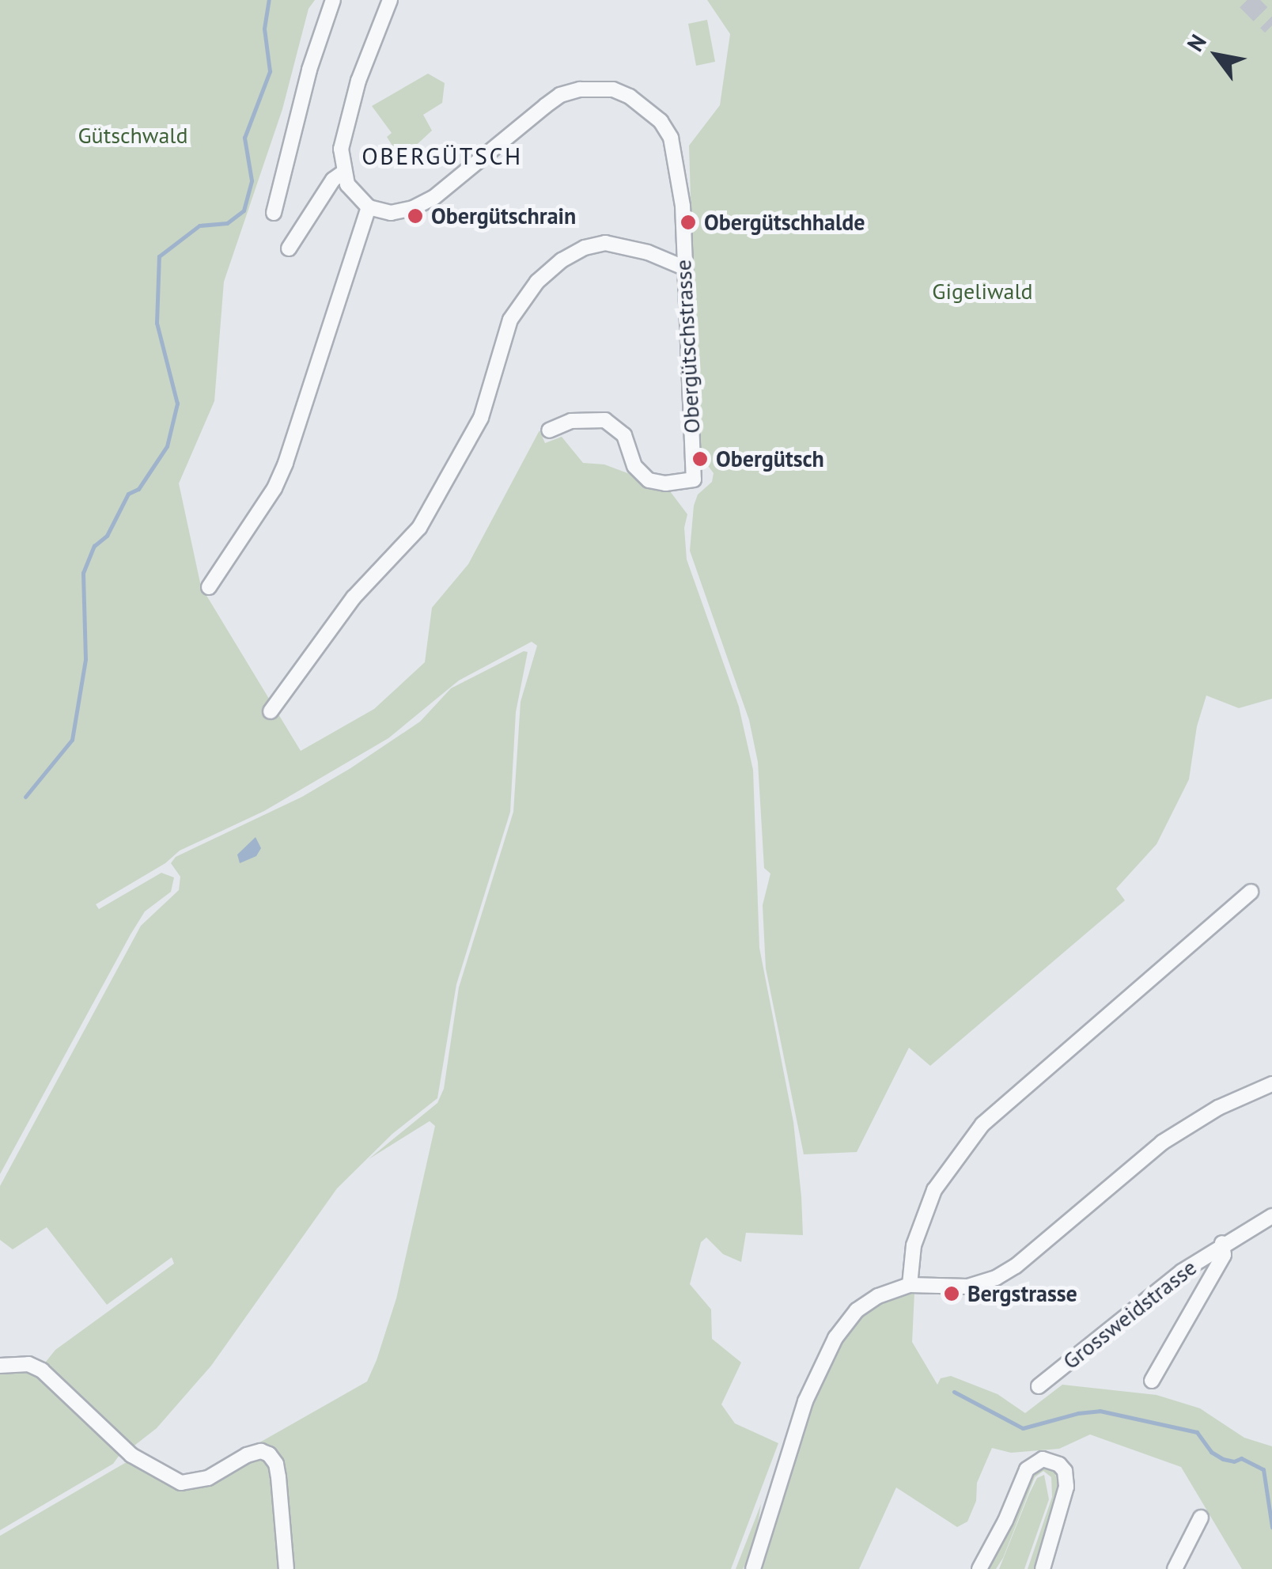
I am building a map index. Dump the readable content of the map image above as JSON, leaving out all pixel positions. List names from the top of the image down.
{
  "streets": {
    "street": ["Obergütschstrasse", "Grossweidstrasse"]
  },
  "districts": ["OBERGÜTSCH"],
  "parks": ["Gütschwald", "Gigeliwald"],
  "places": [
    "Obergütschrain",
    "Obergütschhalde",
    "Obergütsch",
    "Bergstrasse"
  ],
  "north": "top left"
}
